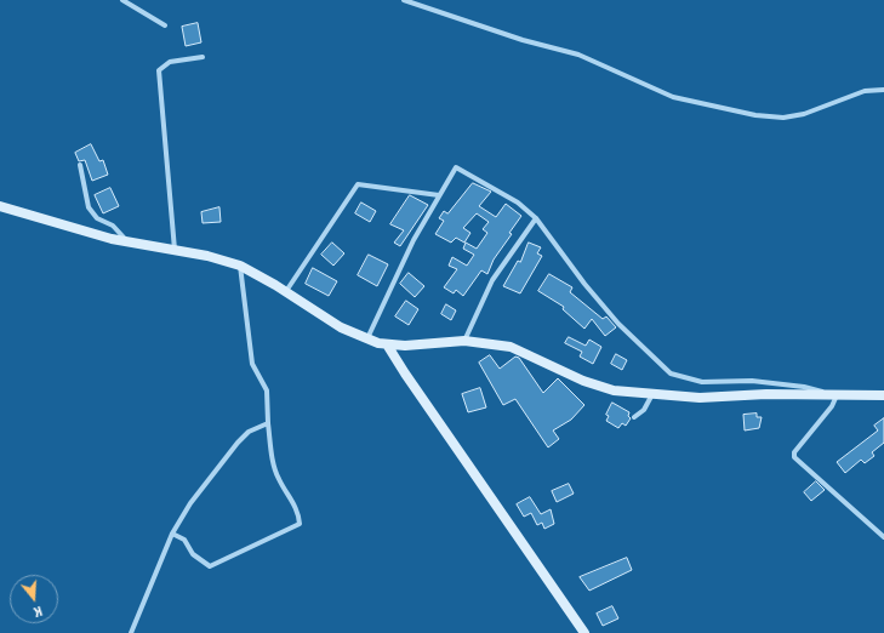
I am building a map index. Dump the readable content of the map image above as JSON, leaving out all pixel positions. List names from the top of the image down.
{
  "north": "bottom"
}
